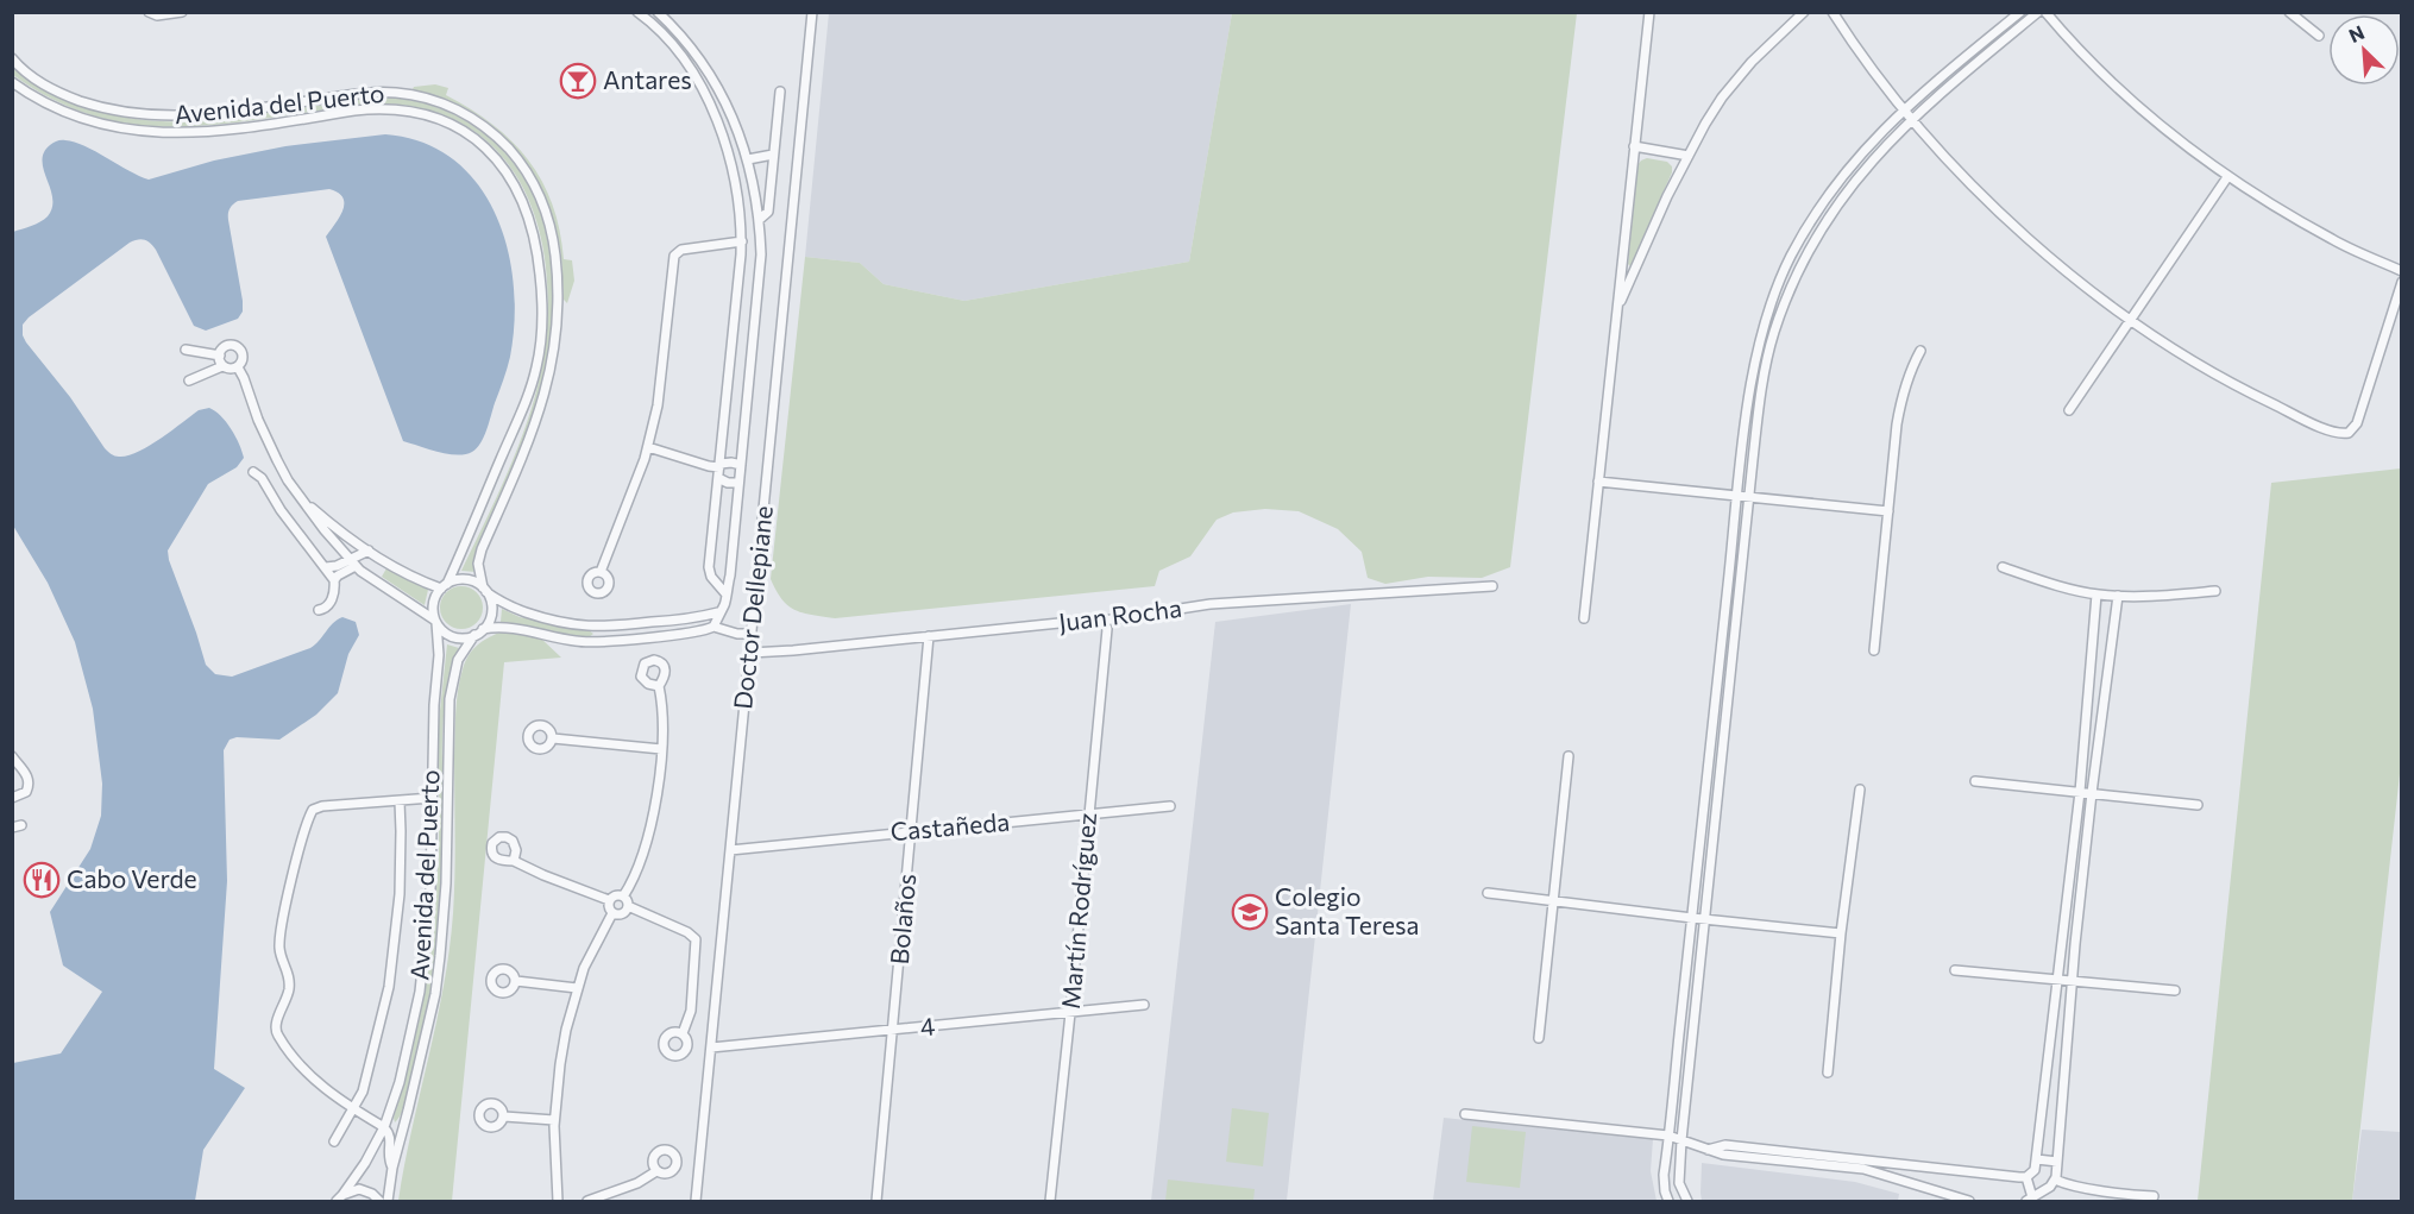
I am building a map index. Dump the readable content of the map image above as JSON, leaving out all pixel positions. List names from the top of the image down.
{
  "streets": {
    "street": [
      "Avenida del Puerto",
      "Doctor Dellepiane",
      "Juan Rocha",
      "Castañeda",
      "Martín Rodríguez",
      "Bolaños",
      "4"
    ]
  },
  "crossings": [
    ["Doctor Dellepiane", "Juan Rocha"],
    ["Doctor Dellepiane", "Castañeda"],
    ["Doctor Dellepiane", "4"],
    ["Juan Rocha", "Martín Rodríguez"],
    ["Juan Rocha", "Bolaños"],
    ["Castañeda", "Martín Rodríguez"],
    ["Castañeda", "Bolaños"],
    ["Martín Rodríguez", "4"],
    ["Bolaños", "4"]
  ],
  "places": {
    "bar": ["Antares"],
    "restaurant": ["Cabo Verde"],
    "school or university": ["Colegio Santa Teresa"]
  },
  "north": "top left"
}
